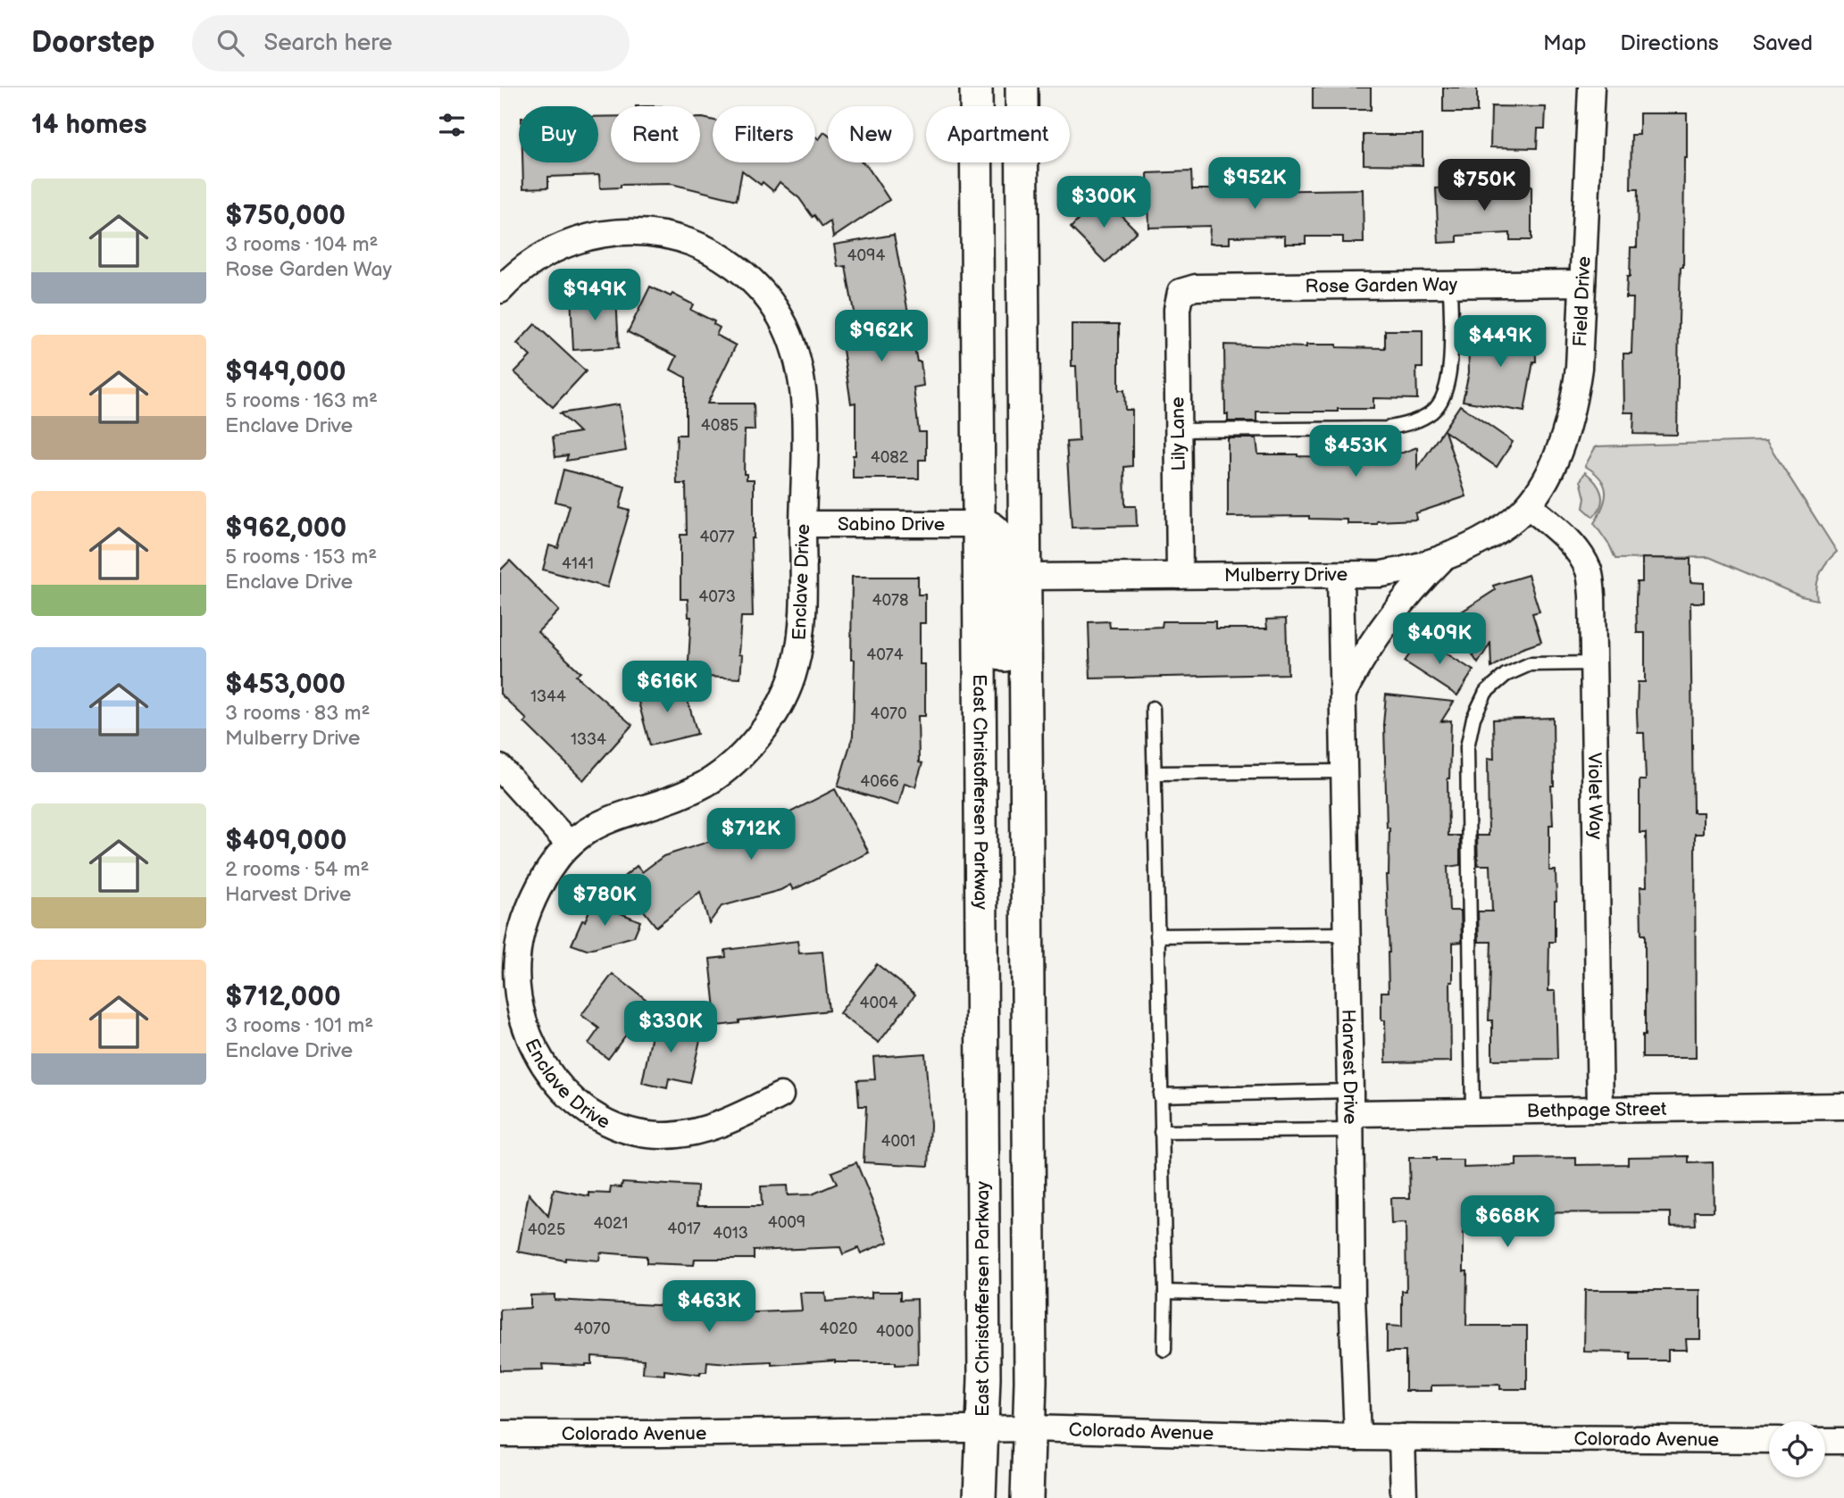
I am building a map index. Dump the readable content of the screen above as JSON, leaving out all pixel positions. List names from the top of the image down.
{
  "streets": {
    "street": [
      "Rose Garden Way",
      "Field Drive",
      "Lily Lane",
      "Sabino Drive",
      "Mulberry Drive",
      "Enclave Drive",
      "East Christoffersen Parkway",
      "Violet Way",
      "Harvest Drive",
      "Bethpage Street",
      "Colorado Avenue"
    ]
  },
  "crossings": [
    ["Rose Garden Way", "Field Drive"],
    ["Rose Garden Way", "Lily Lane"],
    ["Field Drive", "Mulberry Drive"],
    ["Field Drive", "Violet Way"],
    ["Lily Lane", "Mulberry Drive"],
    ["Sabino Drive", "Enclave Drive"],
    ["Sabino Drive", "East Christoffersen Parkway"],
    ["Mulberry Drive", "Violet Way"],
    ["Mulberry Drive", "Harvest Drive"],
    ["East Christoffersen Parkway", "Colorado Avenue"],
    ["Violet Way", "Bethpage Street"],
    ["Harvest Drive", "Bethpage Street"],
    ["Harvest Drive", "Colorado Avenue"]
  ],
  "house_numbers": [
    "4094",
    "4085",
    "4082",
    "4077",
    "4141",
    "4073",
    "4078",
    "4074",
    "1344",
    "4070",
    "1334",
    "4066",
    "4004",
    "4001",
    "4009",
    "4021",
    "4017",
    "4025",
    "4013",
    "4070",
    "4020",
    "4000"
  ],
  "page": {
    "header": "Doorstep",
    "search": "Search here",
    "nav": ["Map", "Directions", "Saved"],
    "heading": "14 homes",
    "chip": [
      "Buy",
      "Rent",
      "Filters",
      "New",
      "Apartment"
    ],
    "price": [
      "$952K",
      "$750K",
      "$300K",
      "$949K",
      "$962K",
      "$449K",
      "$453K",
      "$409K",
      "$616K",
      "$712K",
      "$780K",
      "$330K",
      "$668K",
      "$463K"
    ],
    "list": [
      {
        "name": "$750,000",
        "note": "3 rooms · 104 m² · Rose Garden Way"
      },
      {
        "name": "$949,000",
        "note": "5 rooms · 163 m² · Enclave Drive"
      },
      {
        "name": "$962,000",
        "note": "5 rooms · 153 m² · Enclave Drive"
      },
      {
        "name": "$453,000",
        "note": "3 rooms · 83 m² · Mulberry Drive"
      },
      {
        "name": "$409,000",
        "note": "2 rooms · 54 m² · Harvest Drive"
      },
      {
        "name": "$712,000",
        "note": "3 rooms · 101 m² · Enclave Drive"
      }
    ]
  }
}
